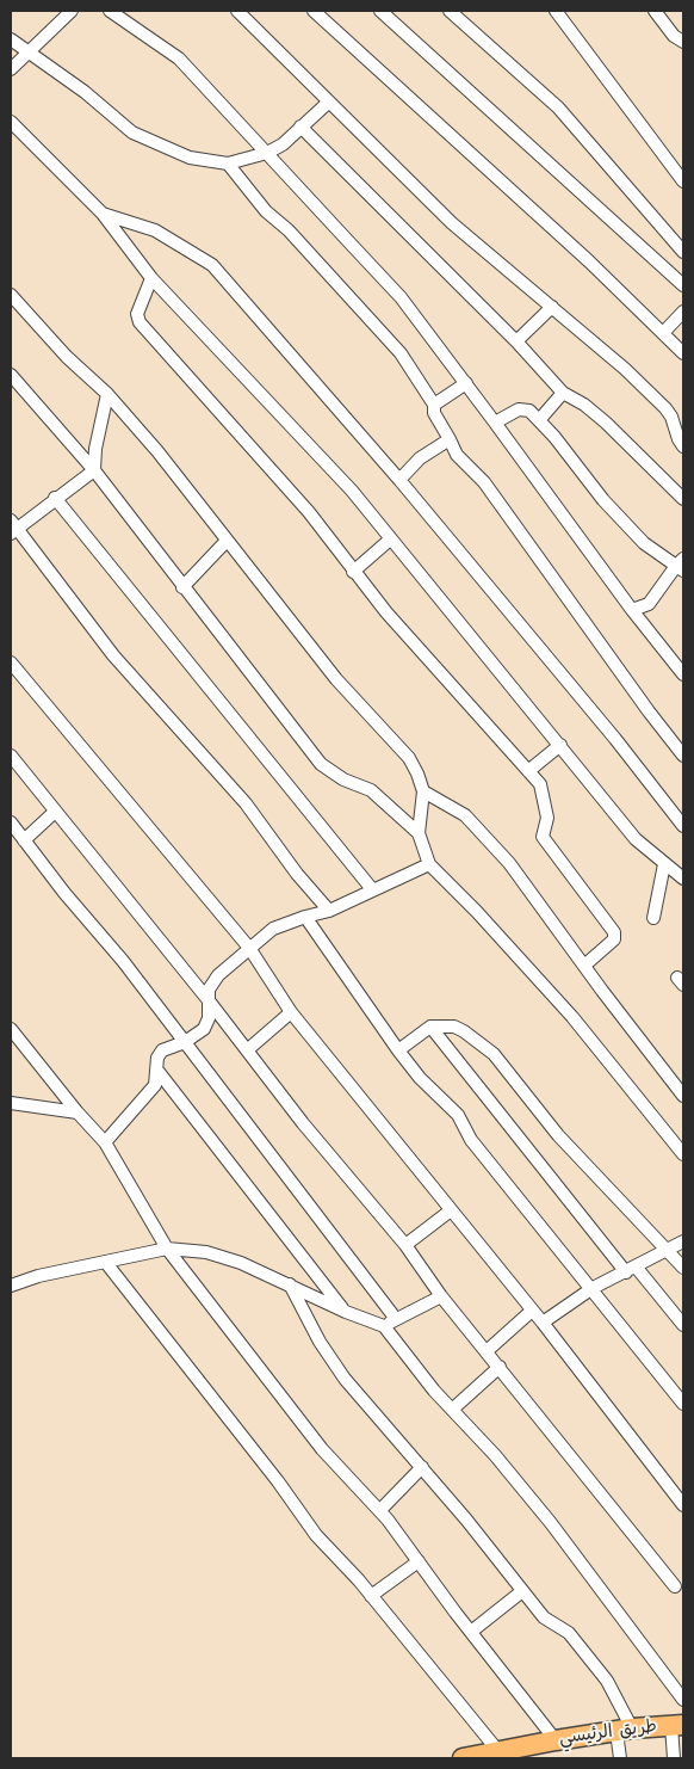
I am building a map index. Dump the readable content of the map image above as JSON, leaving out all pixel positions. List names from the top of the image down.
{
  "streets": {
    "main road": ["طريق الرئيسي"]
  }
}
